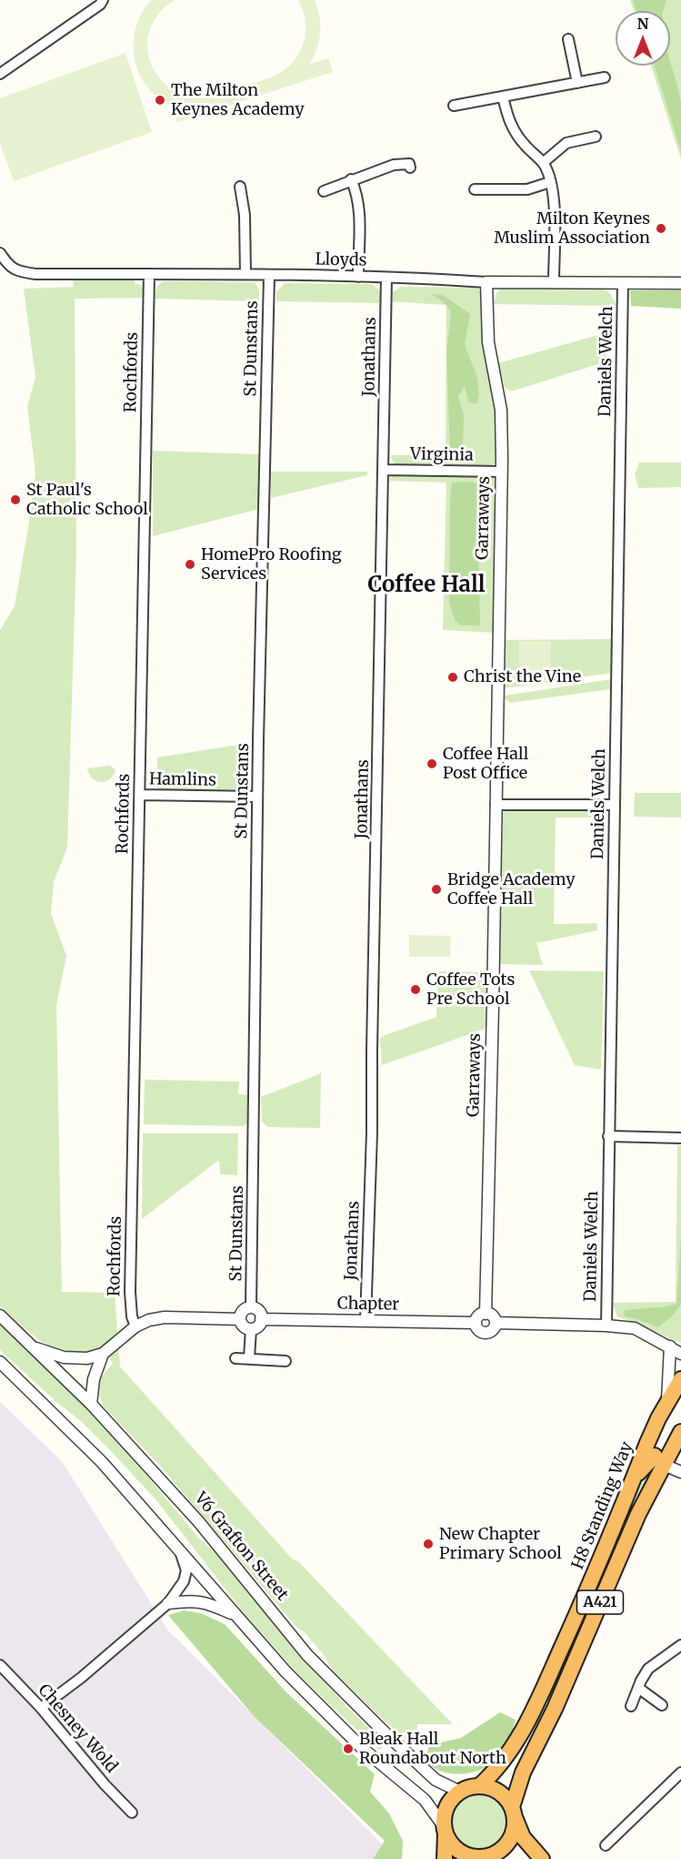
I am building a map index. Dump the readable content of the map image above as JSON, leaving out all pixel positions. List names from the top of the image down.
{
  "streets": {
    "highway": ["H8 Standing Way", "A421"],
    "street": [
      "Lloyds",
      "St Dunstans",
      "Jonathans",
      "Daniels Welch",
      "Rochfords",
      "Virginia",
      "Garraways",
      "Hamlins",
      "Chapter",
      "V6 Grafton Street",
      "Chesney Wold"
    ]
  },
  "crossings": [
    ["Lloyds", "St Dunstans"],
    ["Lloyds", "Jonathans"],
    ["Lloyds", "Daniels Welch"],
    ["Lloyds", "Rochfords"],
    ["Lloyds", "Garraways"],
    ["St Dunstans", "Hamlins"],
    ["St Dunstans", "Chapter"],
    ["Jonathans", "Virginia"],
    ["Jonathans", "Chapter"],
    ["Rochfords", "Hamlins"],
    ["Virginia", "Garraways"],
    ["Garraways", "Chapter"],
    ["H8 Standing Way", "V6 Grafton Street"],
    ["H8 Standing Way", "A421"],
    ["V6 Grafton Street", "A421"]
  ],
  "districts": ["Coffee Hall"],
  "places": [
    "The Milton Keynes Academy",
    "Milton Keynes Muslim Association",
    "St Paul's Catholic School",
    "HomePro Roofing Services",
    "Christ the Vine",
    "Coffee Hall Post Office",
    "Bridge Academy Coffee Hall",
    "Coffee Tots Pre School",
    "New Chapter Primary School",
    "Bleak Hall Roundabout North"
  ],
  "north": "top"
}
